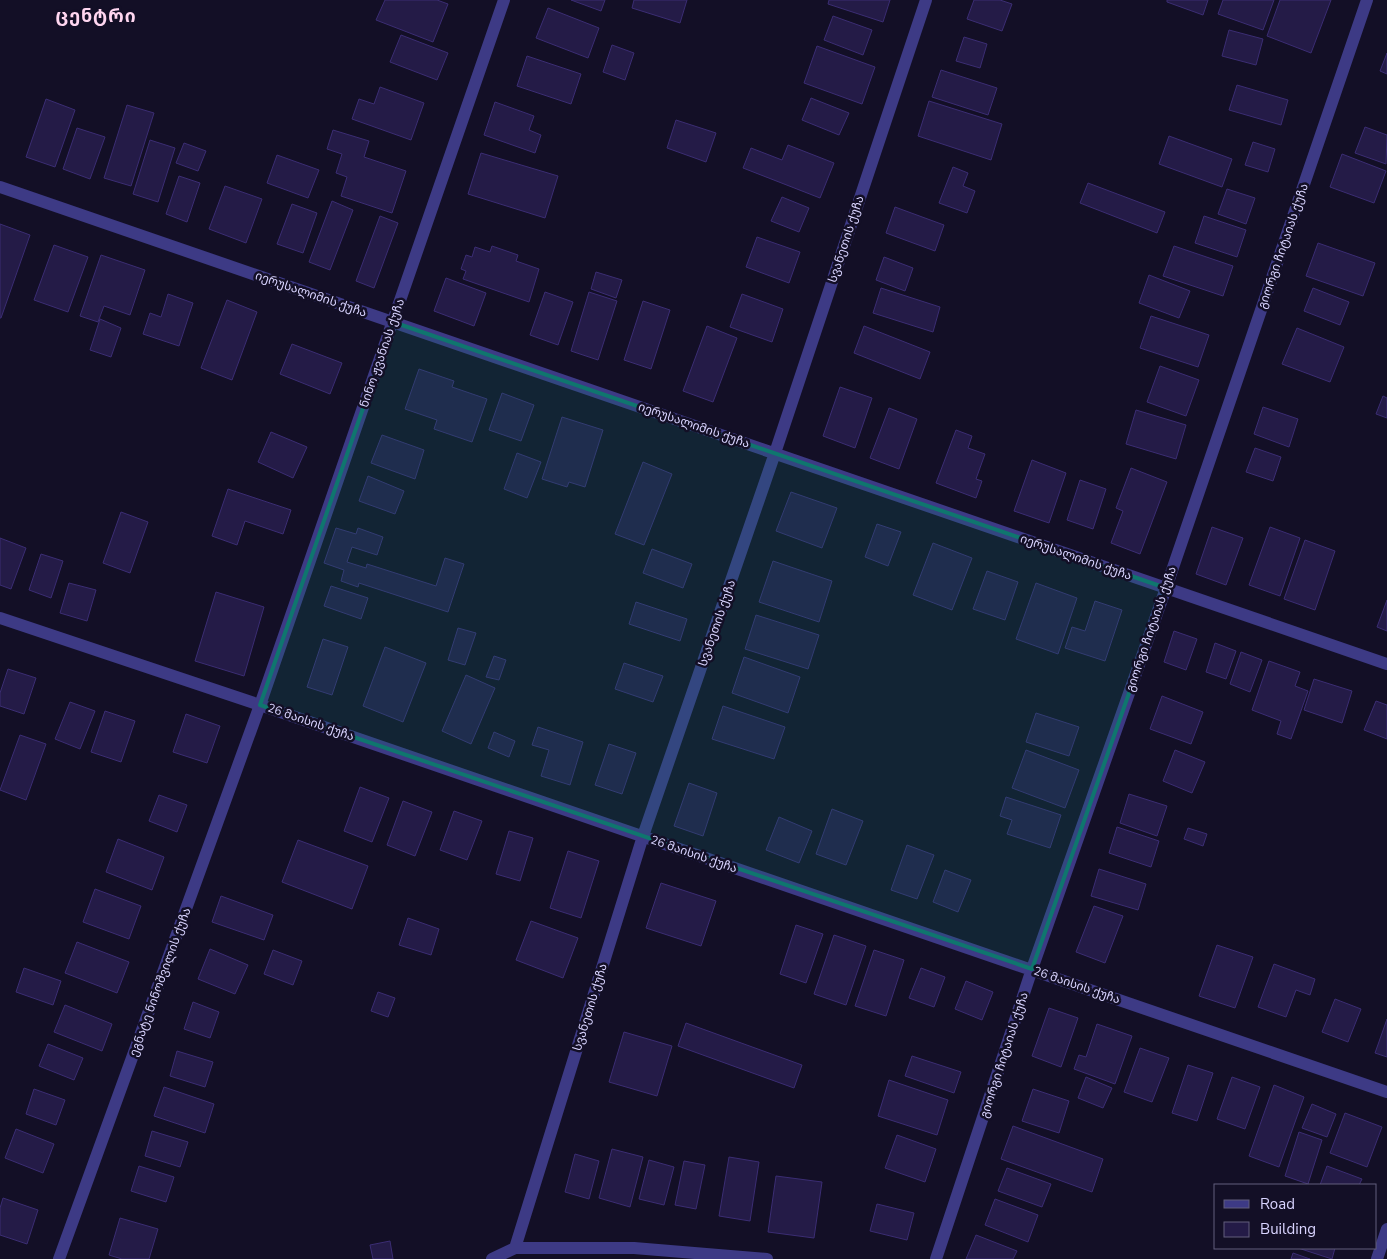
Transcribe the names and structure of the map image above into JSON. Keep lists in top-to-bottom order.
{
  "streets": {
    "street": [
      "სვანეთის ქუჩა",
      "გიორგი ჩიტაიას ქუჩა",
      "იერუსალიმის ქუჩა",
      "ნინო ჟვანიას ქუჩა",
      "26 მაისის ქუჩა",
      "ეგნატე ნინოშვილის ქუჩა"
    ]
  },
  "crossings": [
    ["სვანეთის ქუჩა", "იერუსალიმის ქუჩა"],
    ["სვანეთის ქუჩა", "26 მაისის ქუჩა"],
    ["გიორგი ჩიტაიას ქუჩა", "იერუსალიმის ქუჩა"],
    ["გიორგი ჩიტაიას ქუჩა", "26 მაისის ქუჩა"],
    ["იერუსალიმის ქუჩა", "ნინო ჟვანიას ქუჩა"],
    ["ნინო ჟვანიას ქუჩა", "26 მაისის ქუჩა"],
    ["ნინო ჟვანიას ქუჩა", "ეგნატე ნინოშვილის ქუჩა"],
    ["26 მაისის ქუჩა", "ეგნატე ნინოშვილის ქუჩა"]
  ],
  "districts": ["ცენტრი"],
  "legend": ["Road", "Building"]
}
